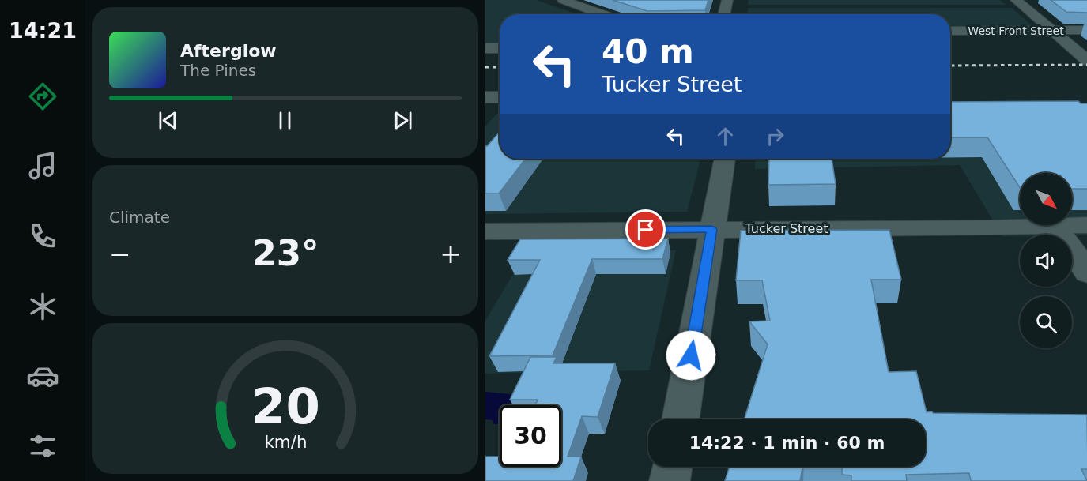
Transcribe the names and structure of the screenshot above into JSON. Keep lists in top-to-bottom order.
{
  "streets": {
    "street": ["West Front Street", "Tucker Street"]
  },
  "north": "bottom right",
  "page": {
    "tabs": "14:21",
    "turn": ["40 m", "Tucker Street"],
    "song": ["Afterglow", "The Pines"],
    "tile": "Climate",
    "heat": ["−", "23°", "+"],
    "limit": "30",
    "trip": "14:22 · 1 min · 60 m",
    "gauge": ["20", "km/h"]
  }
}
